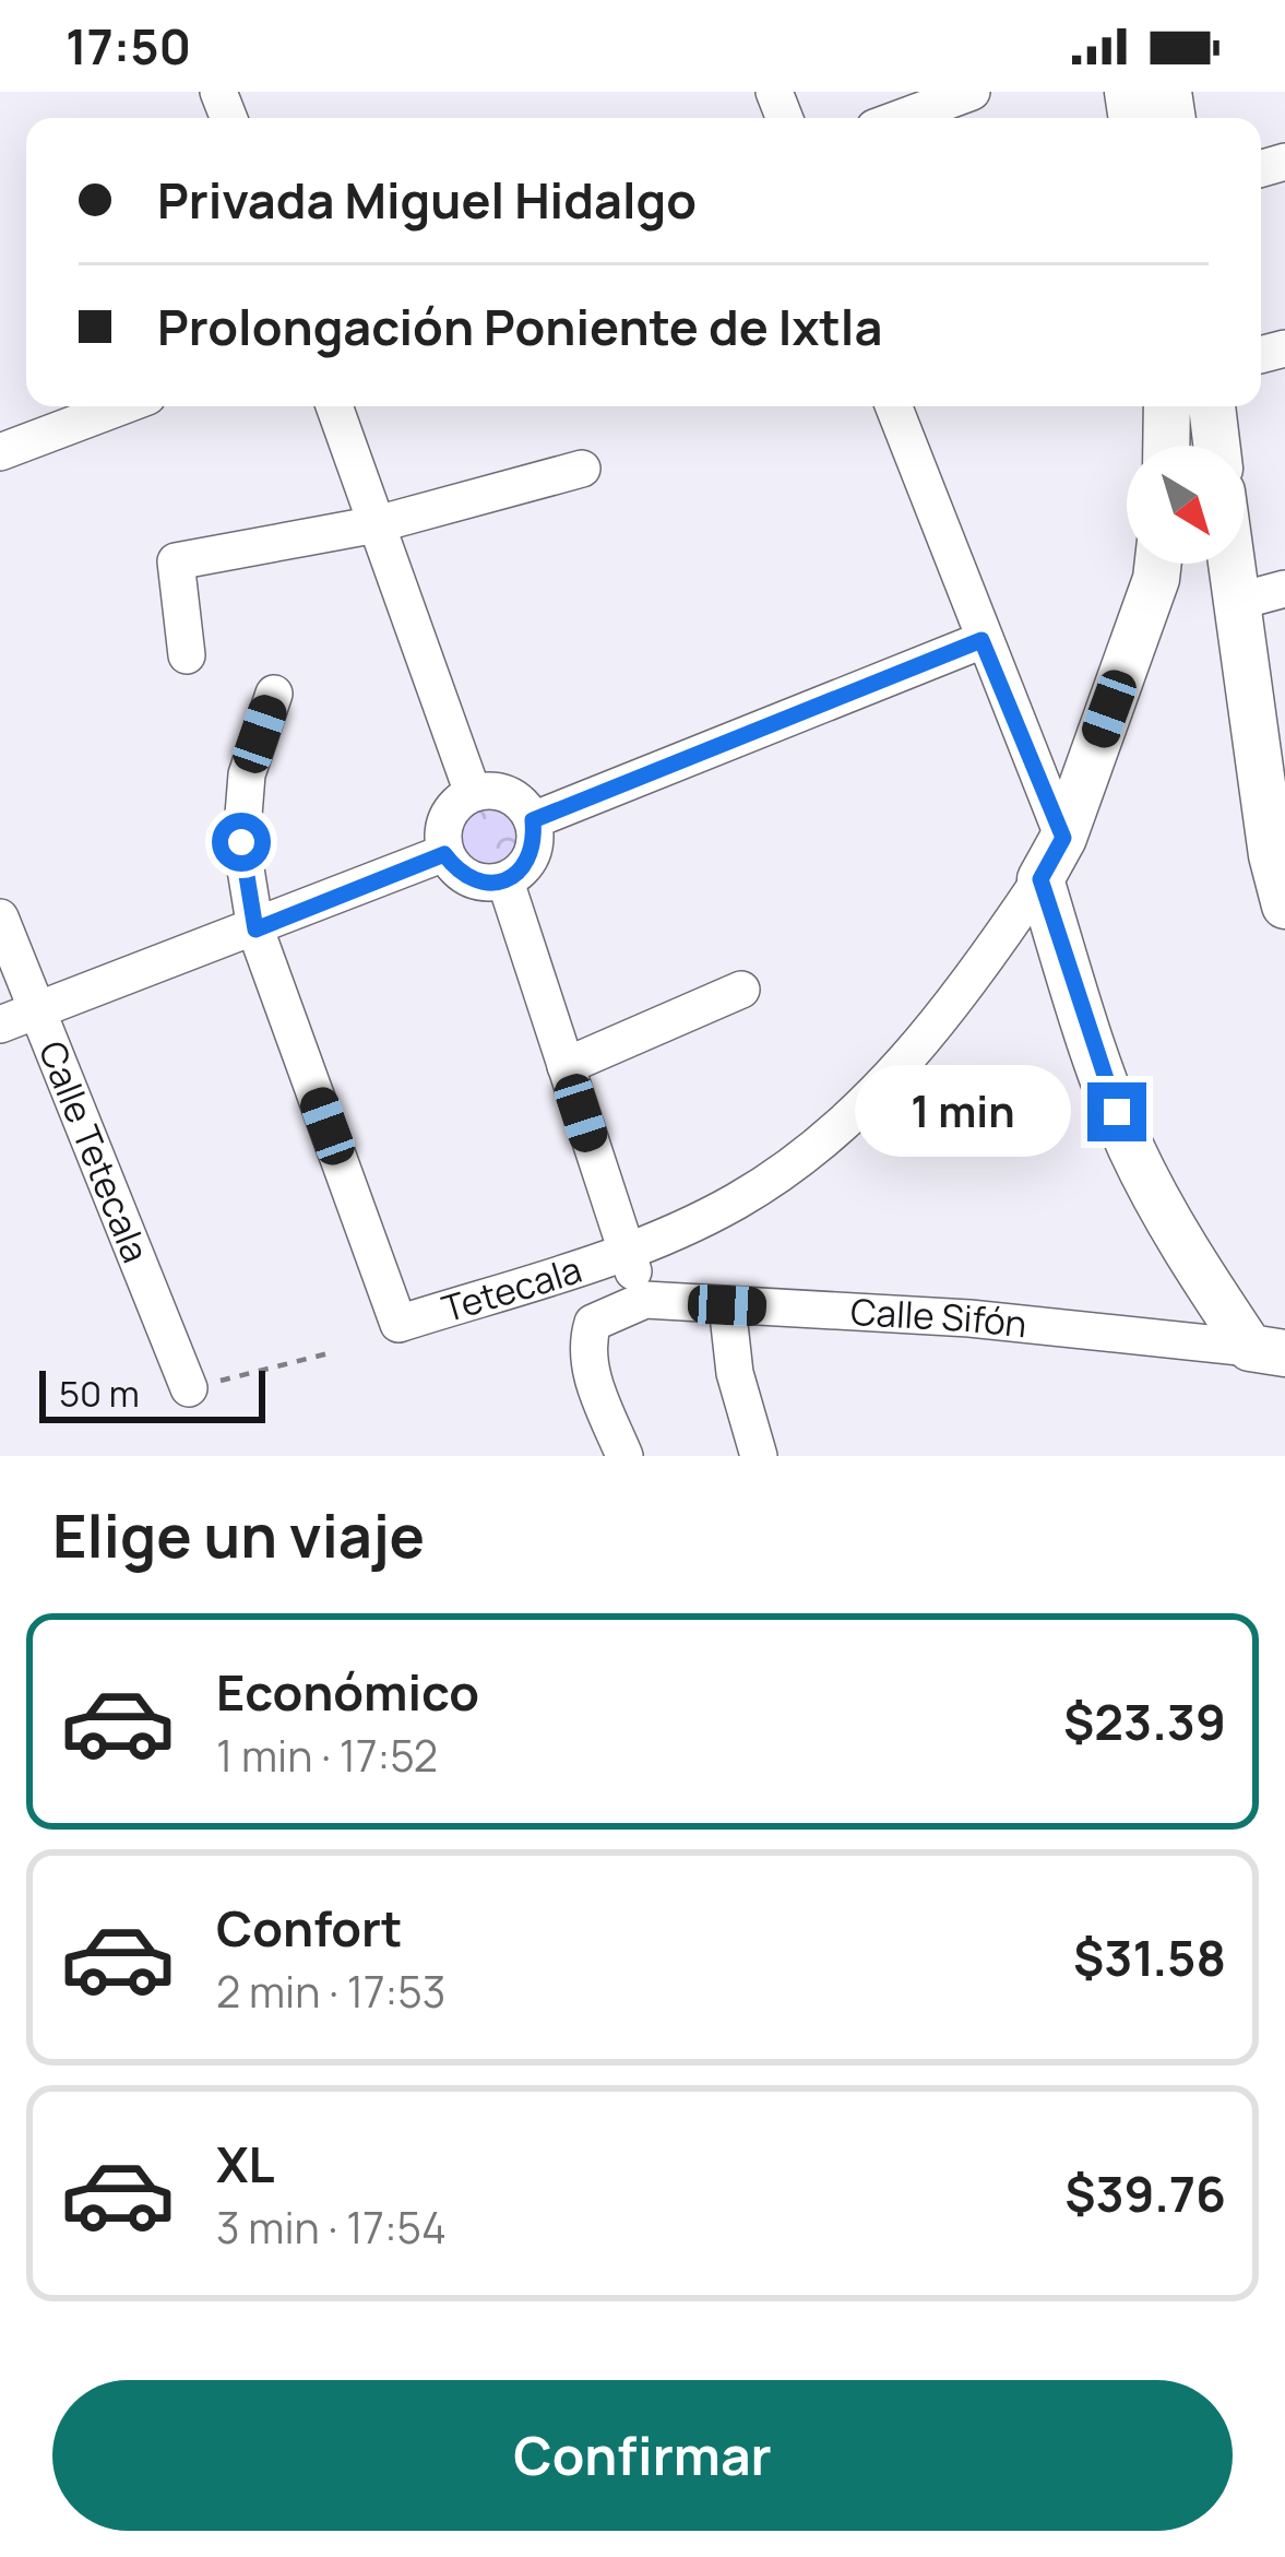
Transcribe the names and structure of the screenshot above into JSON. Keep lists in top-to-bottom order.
{
  "streets": {
    "street": ["Calle Tetecala", "Tetecala", "Calle Sifón"]
  },
  "scale_bar": "50 m",
  "north": "bottom right",
  "page": {
    "status": "17:50",
    "banner": ["Privada Miguel Hidalgo", "Prolongación Poniente de Ixtla"],
    "bubble": "1 min",
    "scale": "50 m",
    "heading": "Elige un viaje",
    "list": [
      {
        "name": "Económico",
        "note": "1 min · 17:52",
        "value": "$23.39"
      },
      {
        "name": "Confort",
        "note": "2 min · 17:53",
        "value": "$31.58"
      },
      {
        "name": "XL",
        "note": "3 min · 17:54",
        "value": "$39.76"
      }
    ],
    "buttons": "Confirmar"
  }
}
